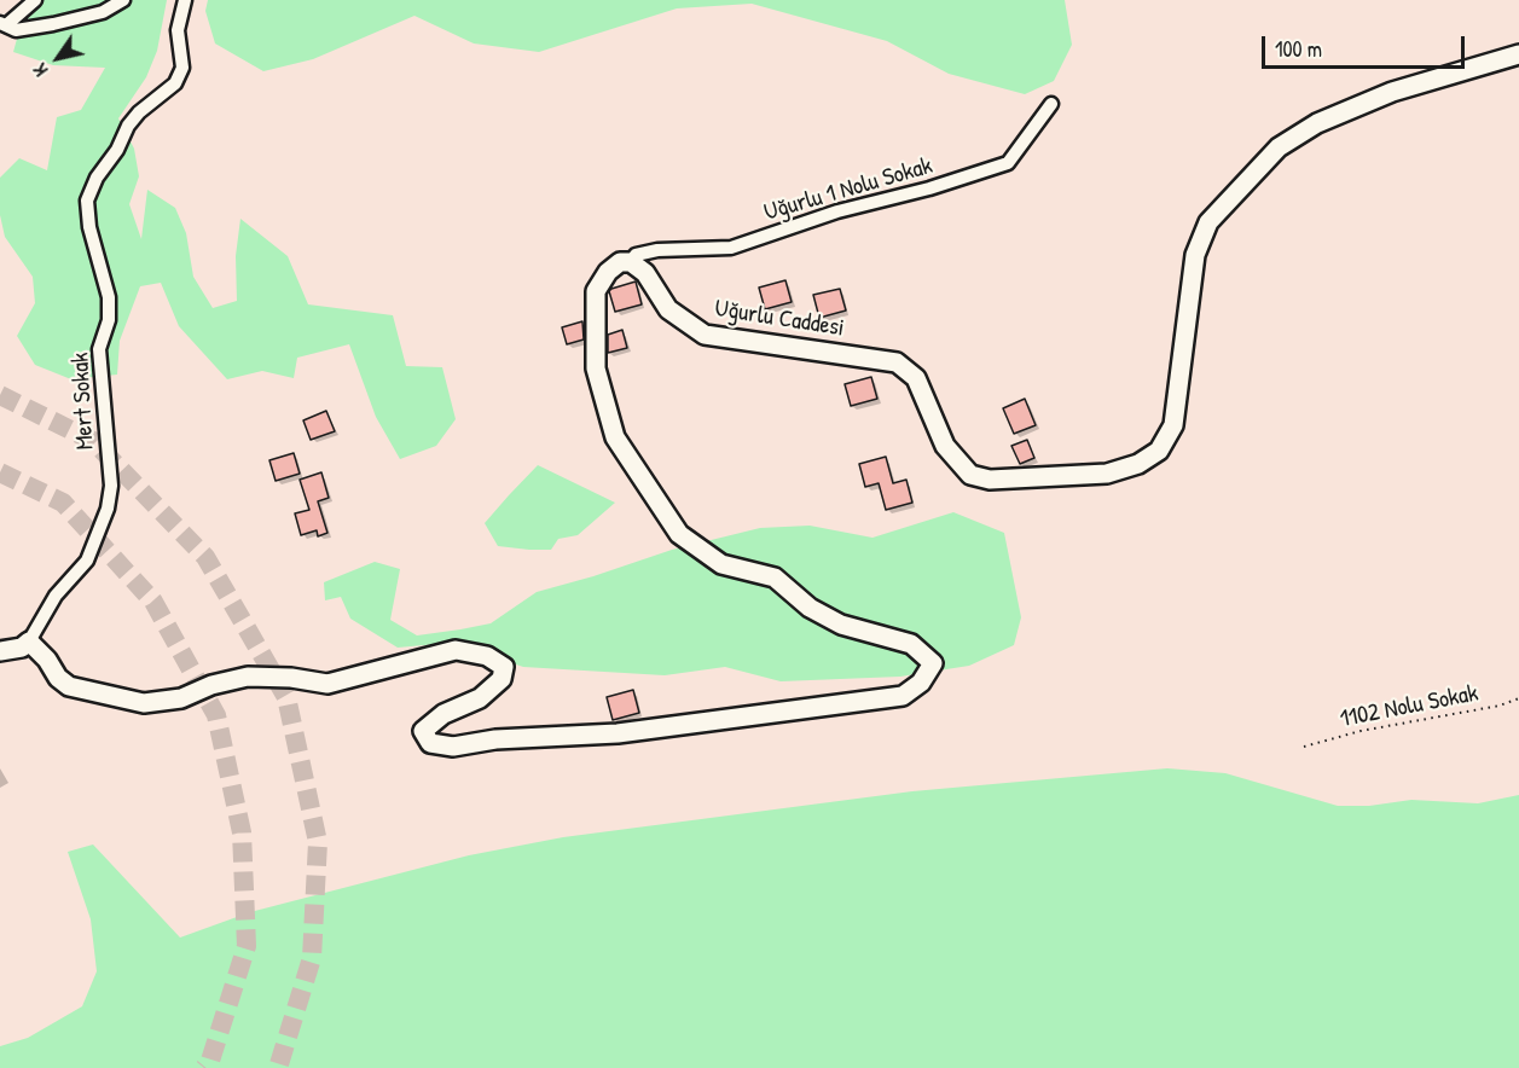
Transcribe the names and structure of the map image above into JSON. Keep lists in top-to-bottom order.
{
  "streets": {
    "street": ["Uğurlu 1 Nolu Sokak", "Uğurlu Caddesi", "Mert Sokak"],
    "path": ["1102 Nolu Sokak"]
  },
  "crossings": [
    ["Uğurlu 1 Nolu Sokak", "Uğurlu Caddesi"]
  ],
  "scale_bar": "100 m",
  "north": "bottom left"
}
